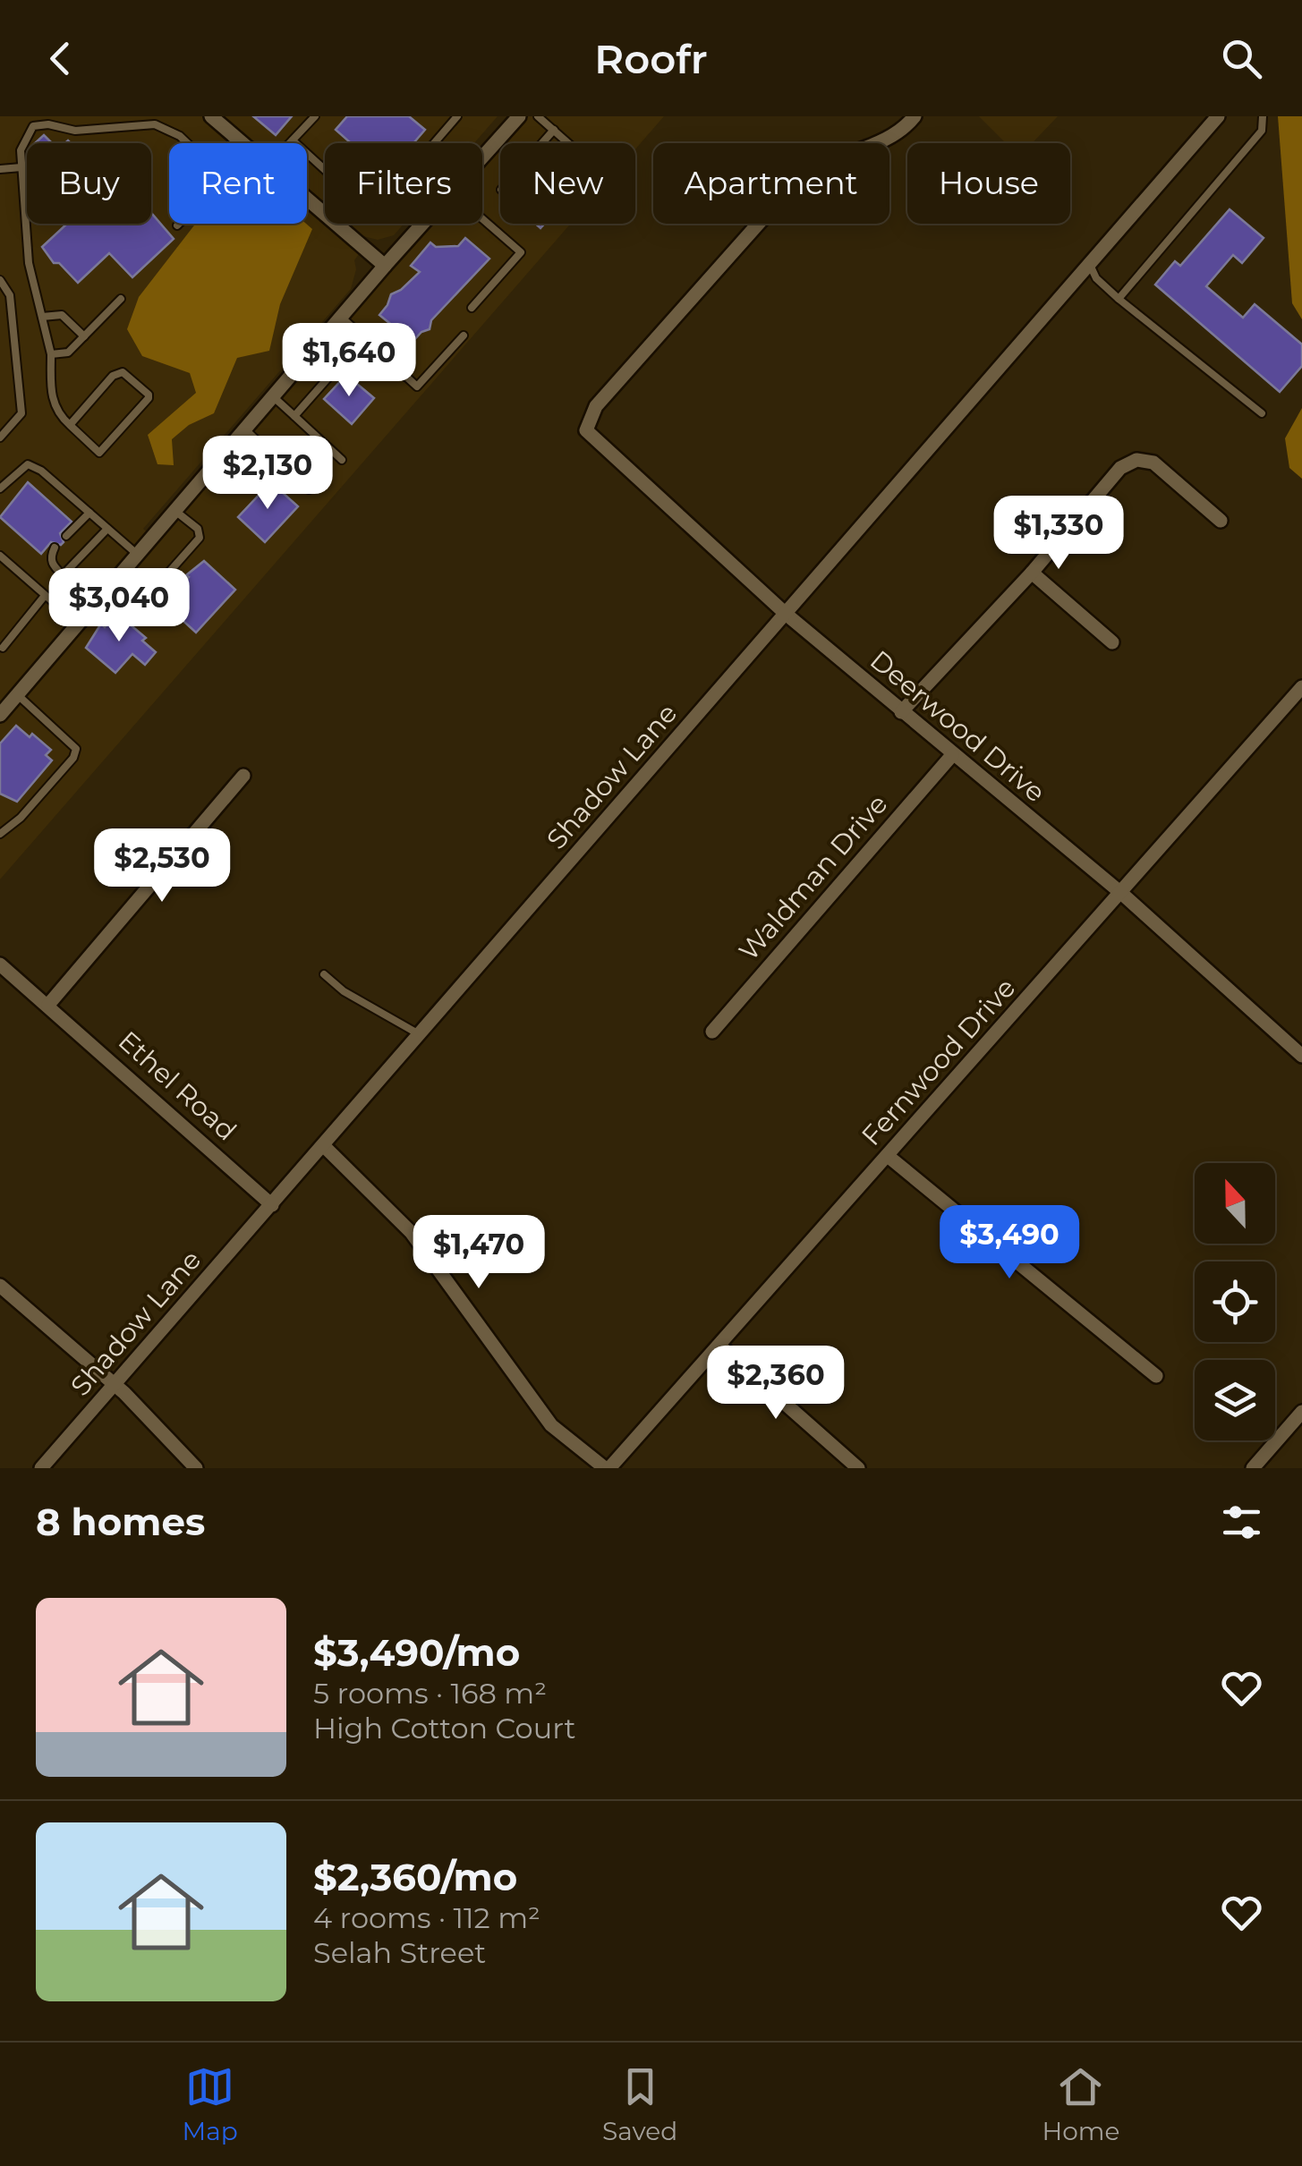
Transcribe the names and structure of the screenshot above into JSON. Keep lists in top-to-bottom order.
{
  "streets": {
    "street": [
      "Deerwood Drive",
      "Shadow Lane",
      "Waldman Drive",
      "Fernwood Drive",
      "Ethel Road"
    ]
  },
  "crossings": [
    ["Deerwood Drive", "Shadow Lane"],
    ["Deerwood Drive", "Waldman Drive"],
    ["Deerwood Drive", "Fernwood Drive"],
    ["Shadow Lane", "Ethel Road"]
  ],
  "north": "top",
  "page": {
    "header": "Roofr",
    "chip": [
      "Buy",
      "Rent",
      "Filters",
      "New",
      "Apartment",
      "House"
    ],
    "price": [
      "$1,640",
      "$2,130",
      "$1,330",
      "$3,040",
      "$2,530",
      "$3,490",
      "$1,470",
      "$2,360"
    ],
    "heading": "8 homes",
    "list": [
      {
        "name": "$3,490/mo",
        "note": "5 rooms · 168 m² · High Cotton Court"
      },
      {
        "name": "$2,360/mo",
        "note": "4 rooms · 112 m² · Selah Street"
      }
    ],
    "tabs": ["Map", "Saved", "Home"]
  }
}
